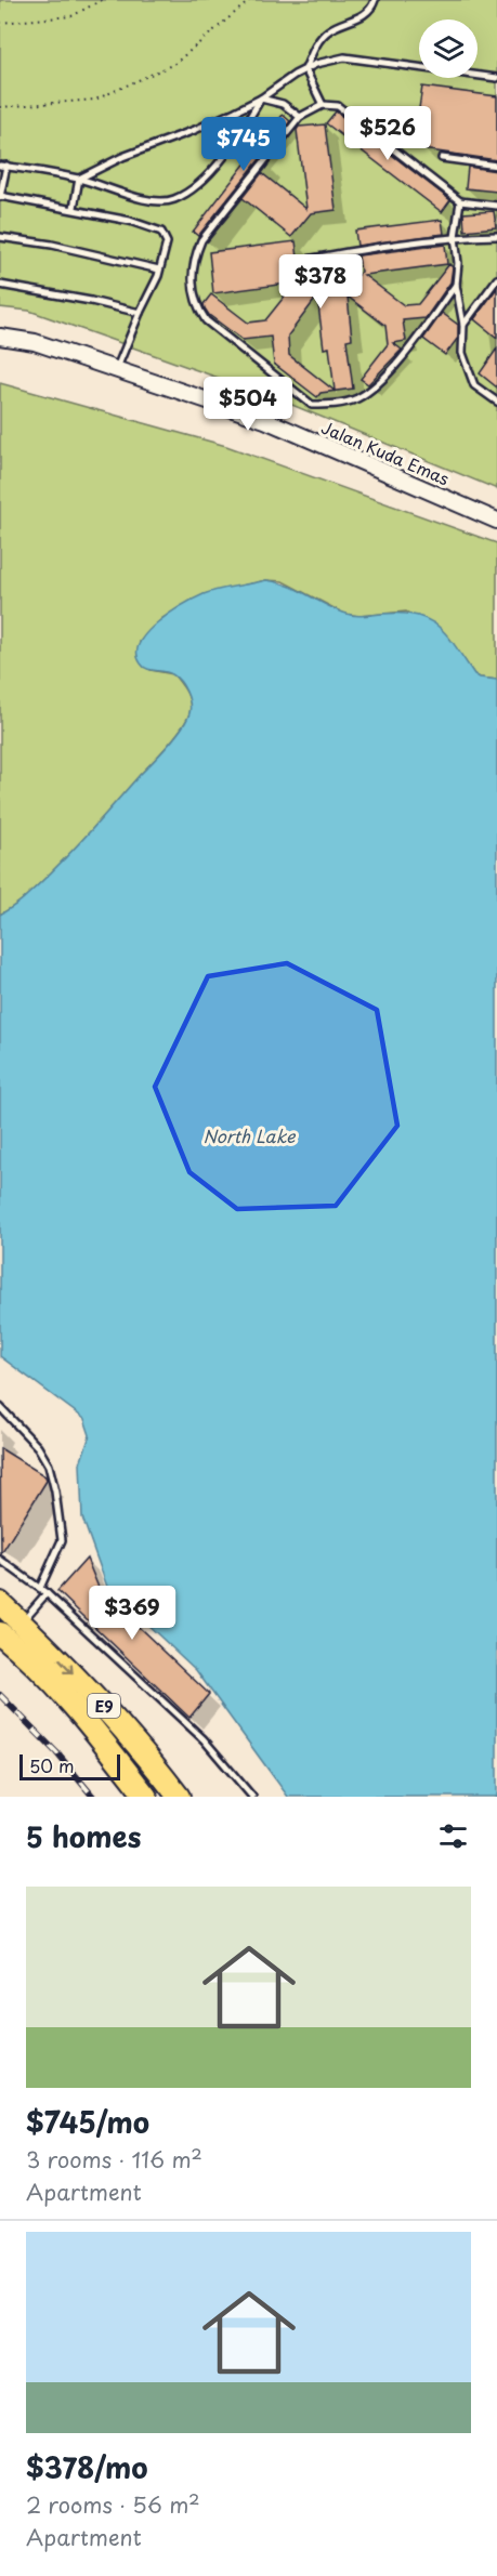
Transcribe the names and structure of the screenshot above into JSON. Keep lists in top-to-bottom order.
{
  "streets": {
    "highway": ["E9"],
    "street": ["Jalan Kuda Emas"]
  },
  "water": ["North Lake"],
  "scale_bar": "50 m",
  "page": {
    "price": [
      "$526",
      "$745",
      "$378",
      "$504",
      "$369"
    ],
    "scale": "50 m",
    "heading": "5 homes",
    "list": [
      {
        "name": "$745/mo",
        "note": "3 rooms · 116 m² · Apartment"
      },
      {
        "name": "$378/mo",
        "note": "2 rooms · 56 m² · Apartment"
      }
    ]
  }
}
